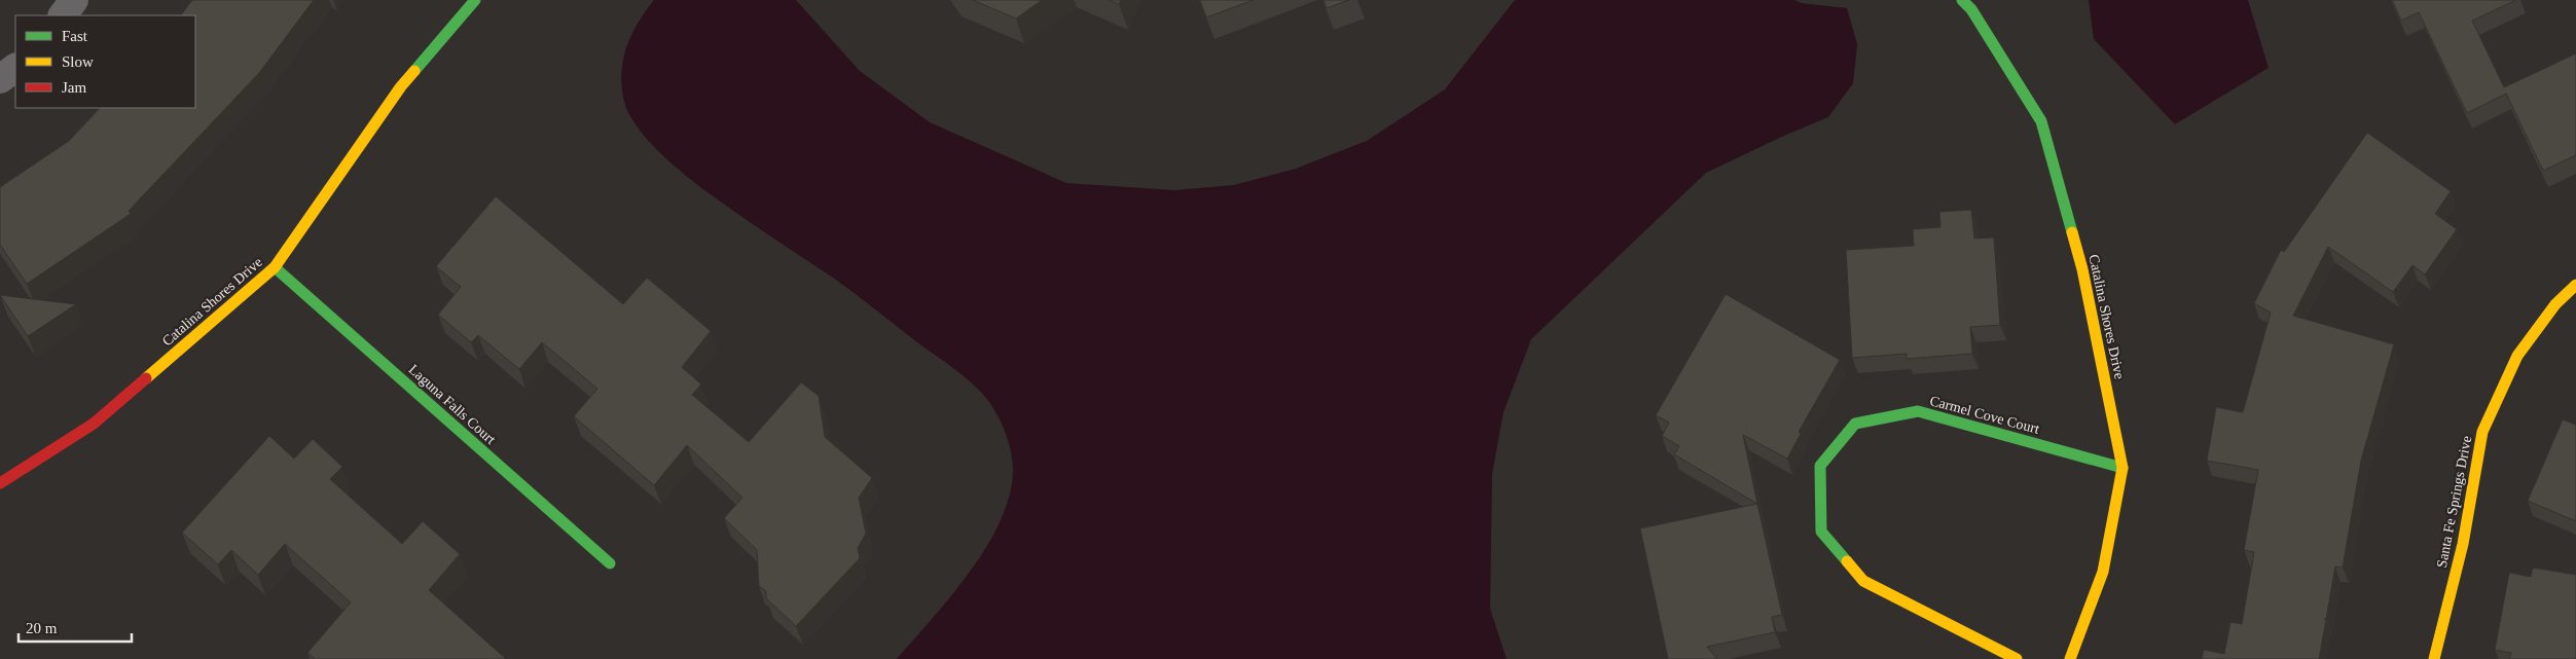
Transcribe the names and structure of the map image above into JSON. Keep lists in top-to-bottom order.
{
  "streets": {
    "street": [
      "Catalina Shores Drive",
      "Laguna Falls Court",
      "Carmel Cove Court",
      "Santa Fe Springs Drive"
    ]
  },
  "crossings": [
    ["Catalina Shores Drive", "Laguna Falls Court"],
    ["Catalina Shores Drive", "Carmel Cove Court"]
  ],
  "legend": ["Fast", "Slow", "Jam"],
  "scale_bar": "20 m"
}
